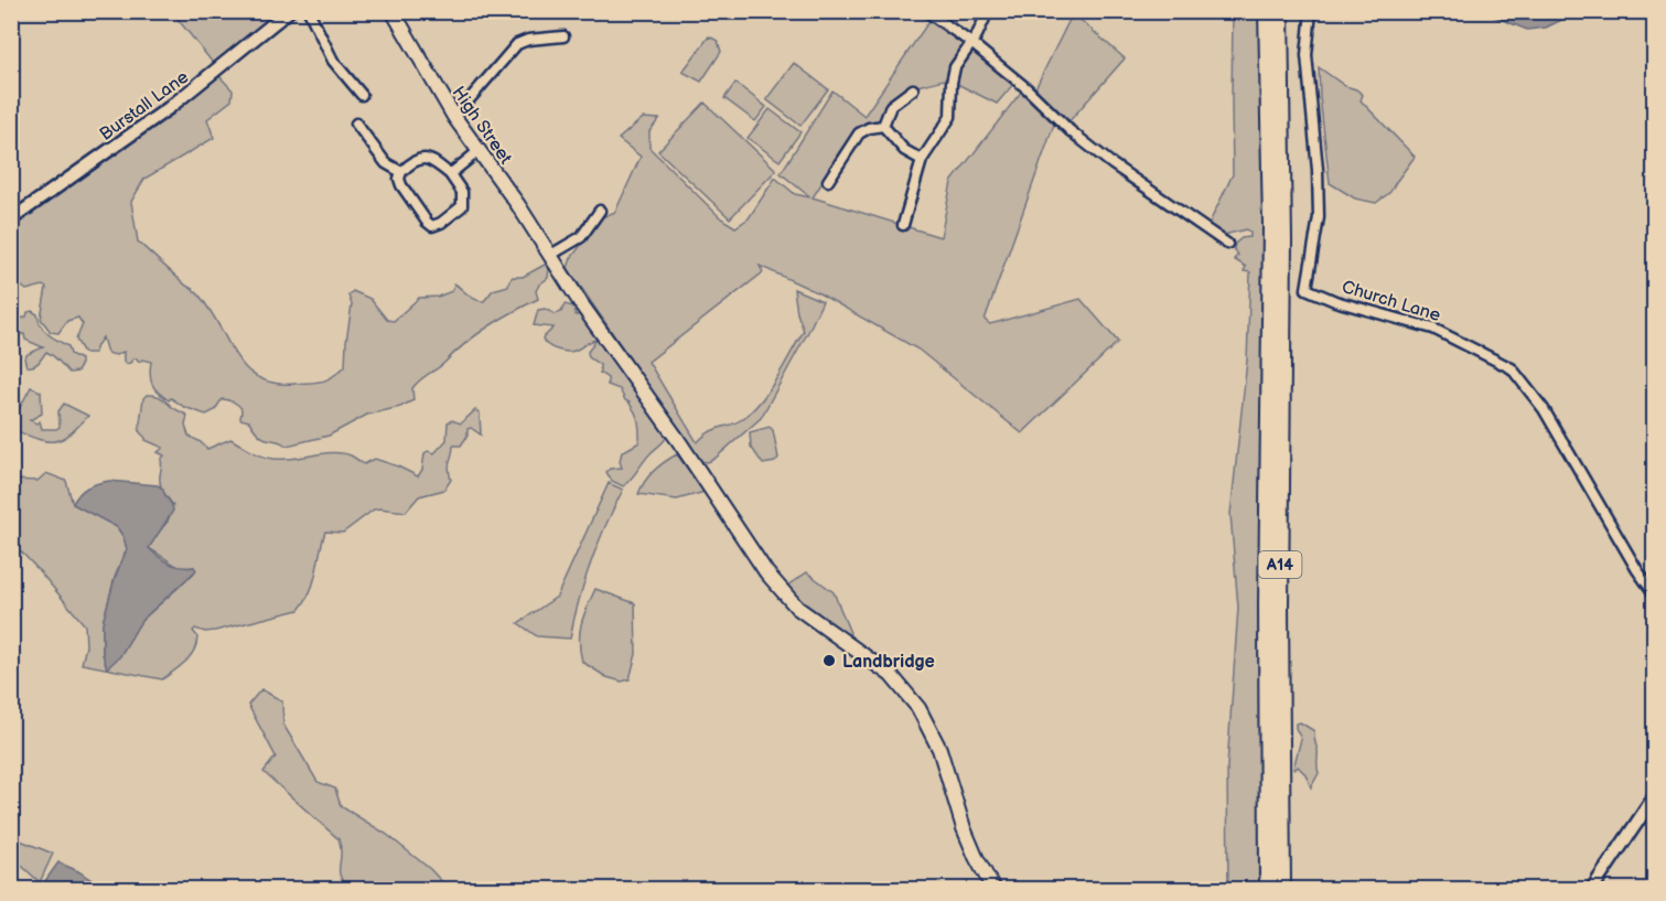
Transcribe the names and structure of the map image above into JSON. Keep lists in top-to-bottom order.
{
  "streets": {
    "highway": ["A14"],
    "main road": ["High Street"],
    "street": ["Burstall Lane", "Church Lane"]
  },
  "places": ["Landbridge"]
}
